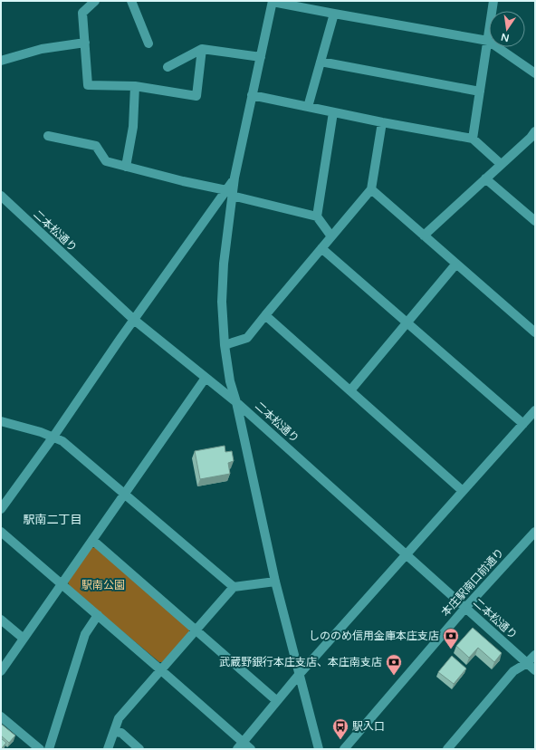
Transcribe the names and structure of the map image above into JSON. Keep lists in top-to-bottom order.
{
  "streets": {
    "street": ["二本松通り", "本庄駅南口前通り"]
  },
  "crossings": [
    ["二本松通り", "本庄駅南口前通り"]
  ],
  "districts": ["駅南二丁目"],
  "parks": ["駅南公園"],
  "places": {
    "bank": ["しののめ信用金庫本庄支店", "武蔵野銀行本庄支店、本庄南支店"],
    "bus stop": ["駅入口"]
  },
  "north": "bottom"
}
